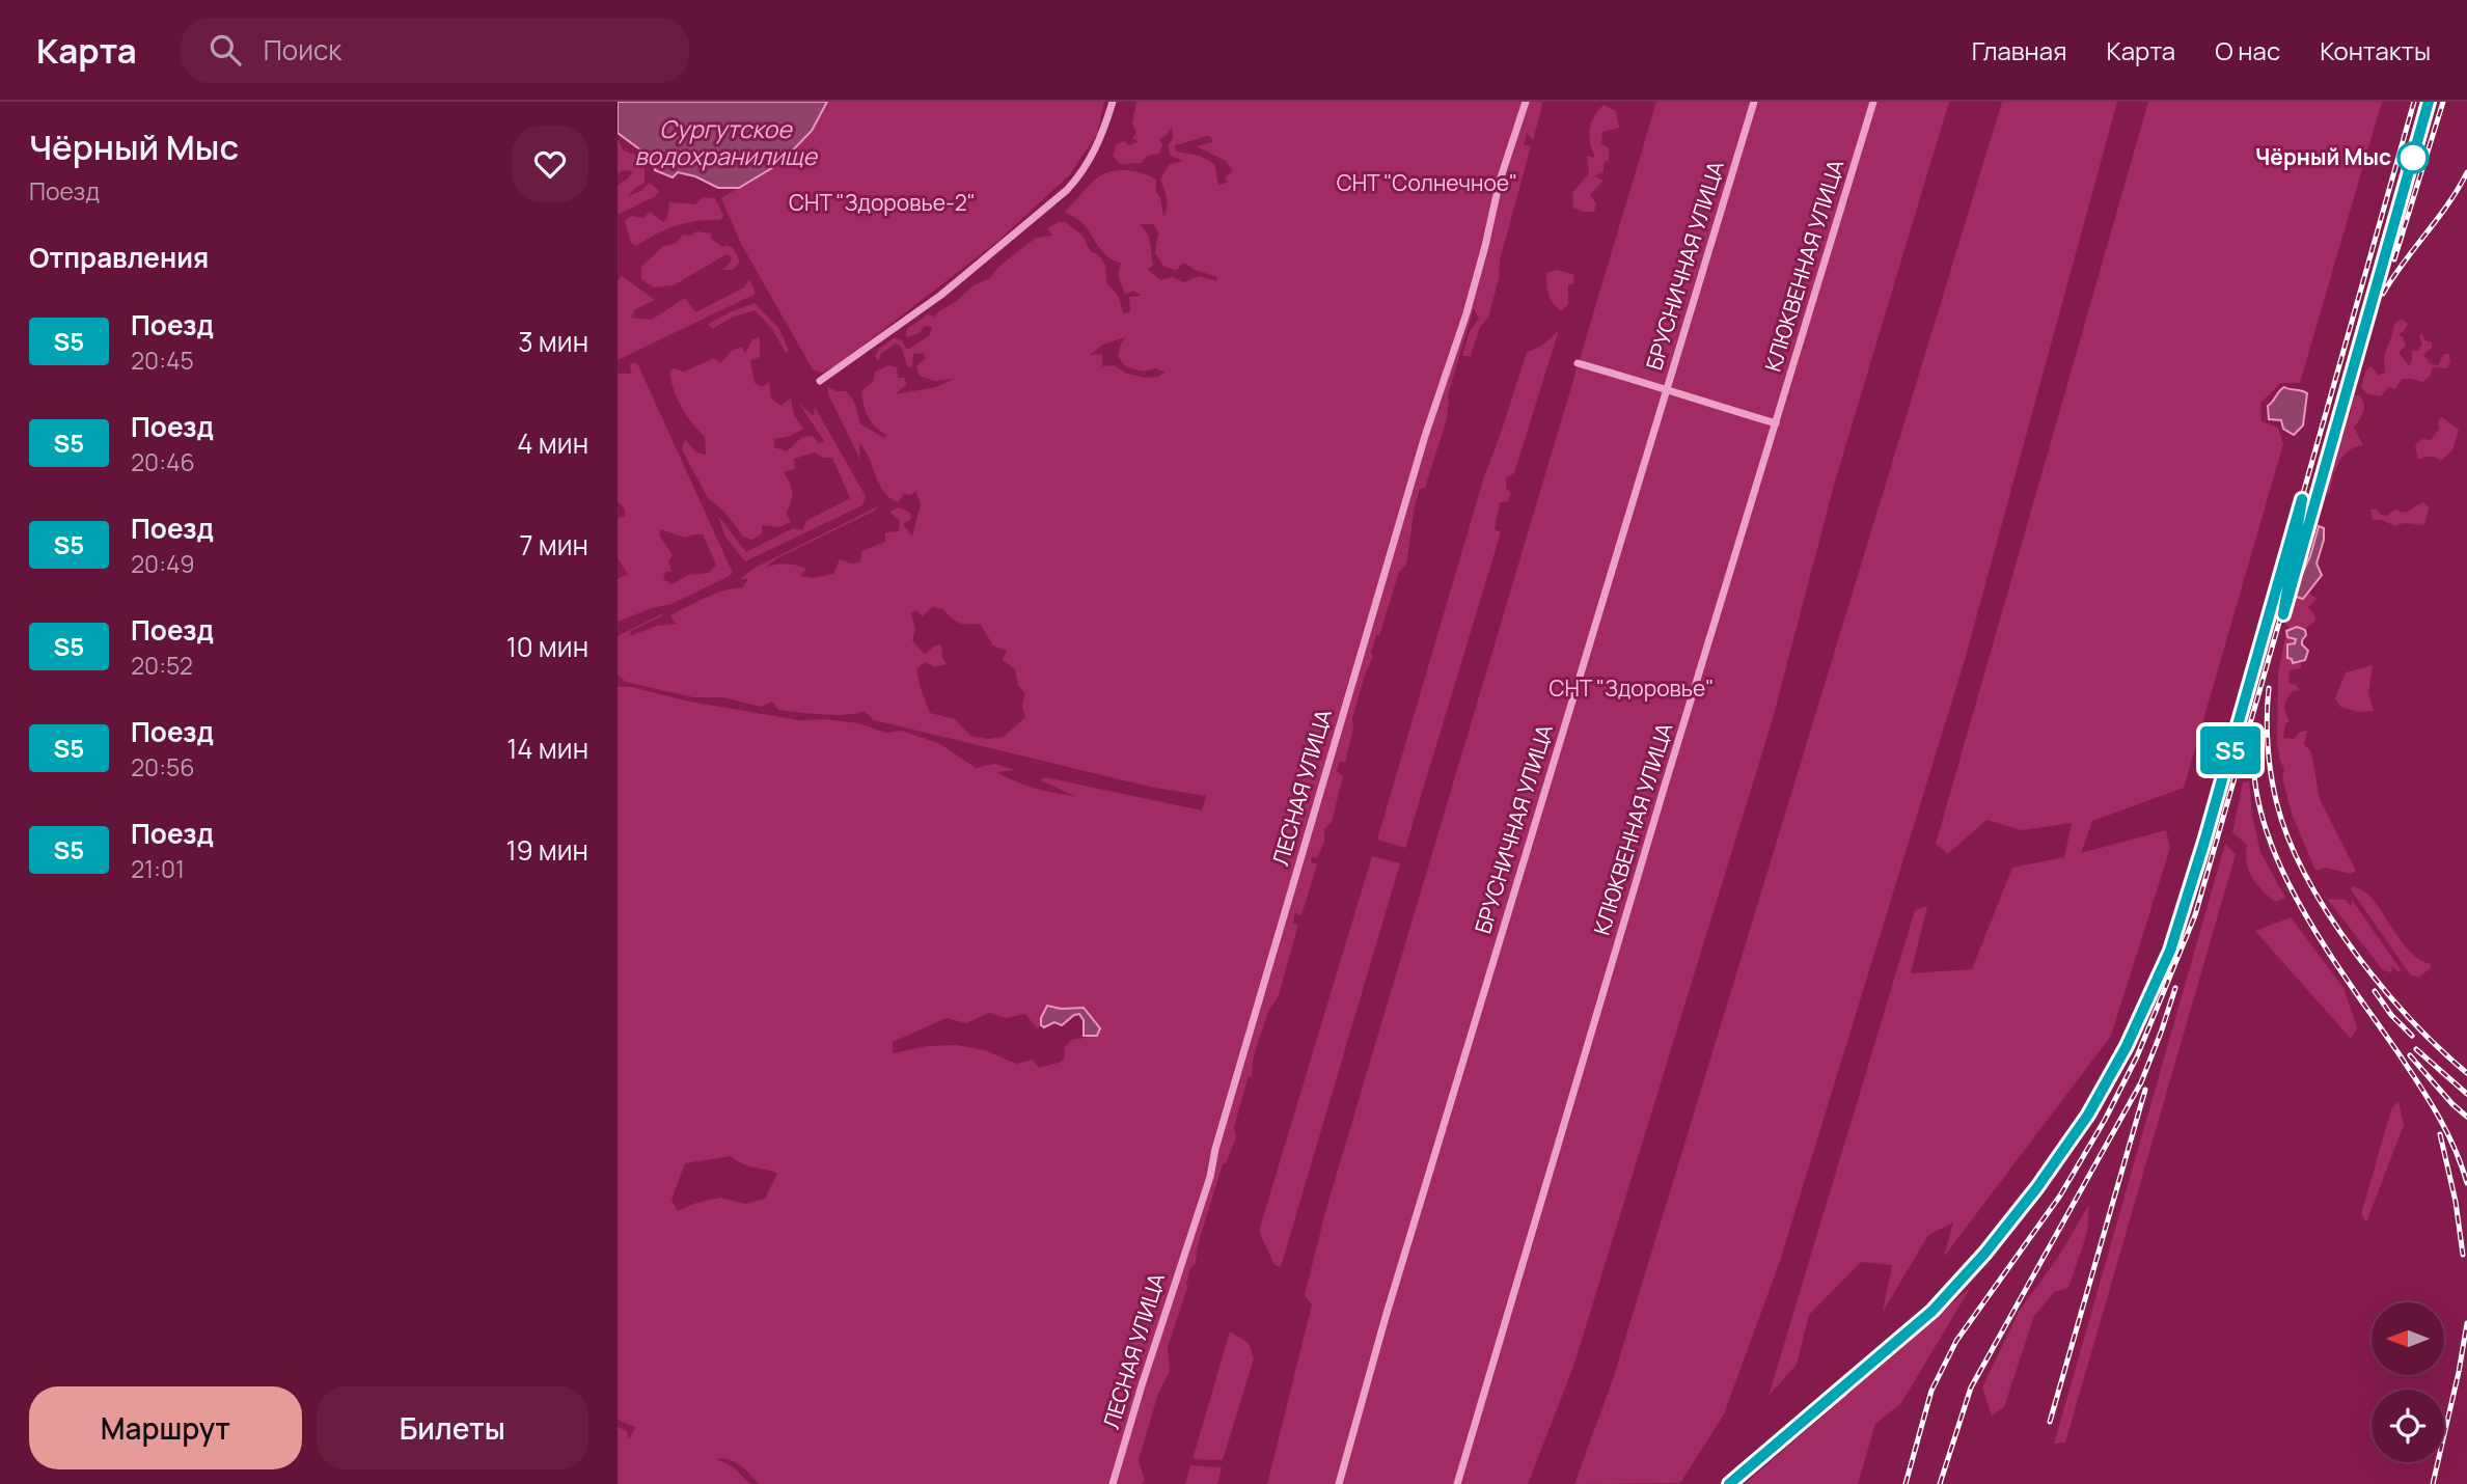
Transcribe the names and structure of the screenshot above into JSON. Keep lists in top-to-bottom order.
{
  "streets": {
    "street": ["БРУСНИЧНАЯ УЛИЦА", "КЛЮКВЕННАЯ УЛИЦА", "ЛЕСНАЯ УЛИЦА"]
  },
  "water": ["Сургутское водохранилище"],
  "parks": ["СНТ \"Солнечное\"", "СНТ \"Здоровье-2\"", "СНТ \"Здоровье\""],
  "places": ["Чёрный Мыс"],
  "north": "left",
  "page": {
    "header": "Карта",
    "search": "Поиск",
    "nav": [
      "Главная",
      "Карта",
      "О нас",
      "Контакты"
    ],
    "heading": [
      ["Чёрный Мыс", "Поезд"],
      "Отправления"
    ],
    "on_map": "S5",
    "list": [
      {
        "mark": "S5",
        "name": "Поезд",
        "note": "20:45",
        "value": "3 мин"
      },
      {
        "mark": "S5",
        "name": "Поезд",
        "note": "20:46",
        "value": "4 мин"
      },
      {
        "mark": "S5",
        "name": "Поезд",
        "note": "20:49",
        "value": "7 мин"
      },
      {
        "mark": "S5",
        "name": "Поезд",
        "note": "20:52",
        "value": "10 мин"
      },
      {
        "mark": "S5",
        "name": "Поезд",
        "note": "20:56",
        "value": "14 мин"
      },
      {
        "mark": "S5",
        "name": "Поезд",
        "note": "21:01",
        "value": "19 мин"
      }
    ],
    "buttons": ["Маршрут", "Билеты"]
  }
}
